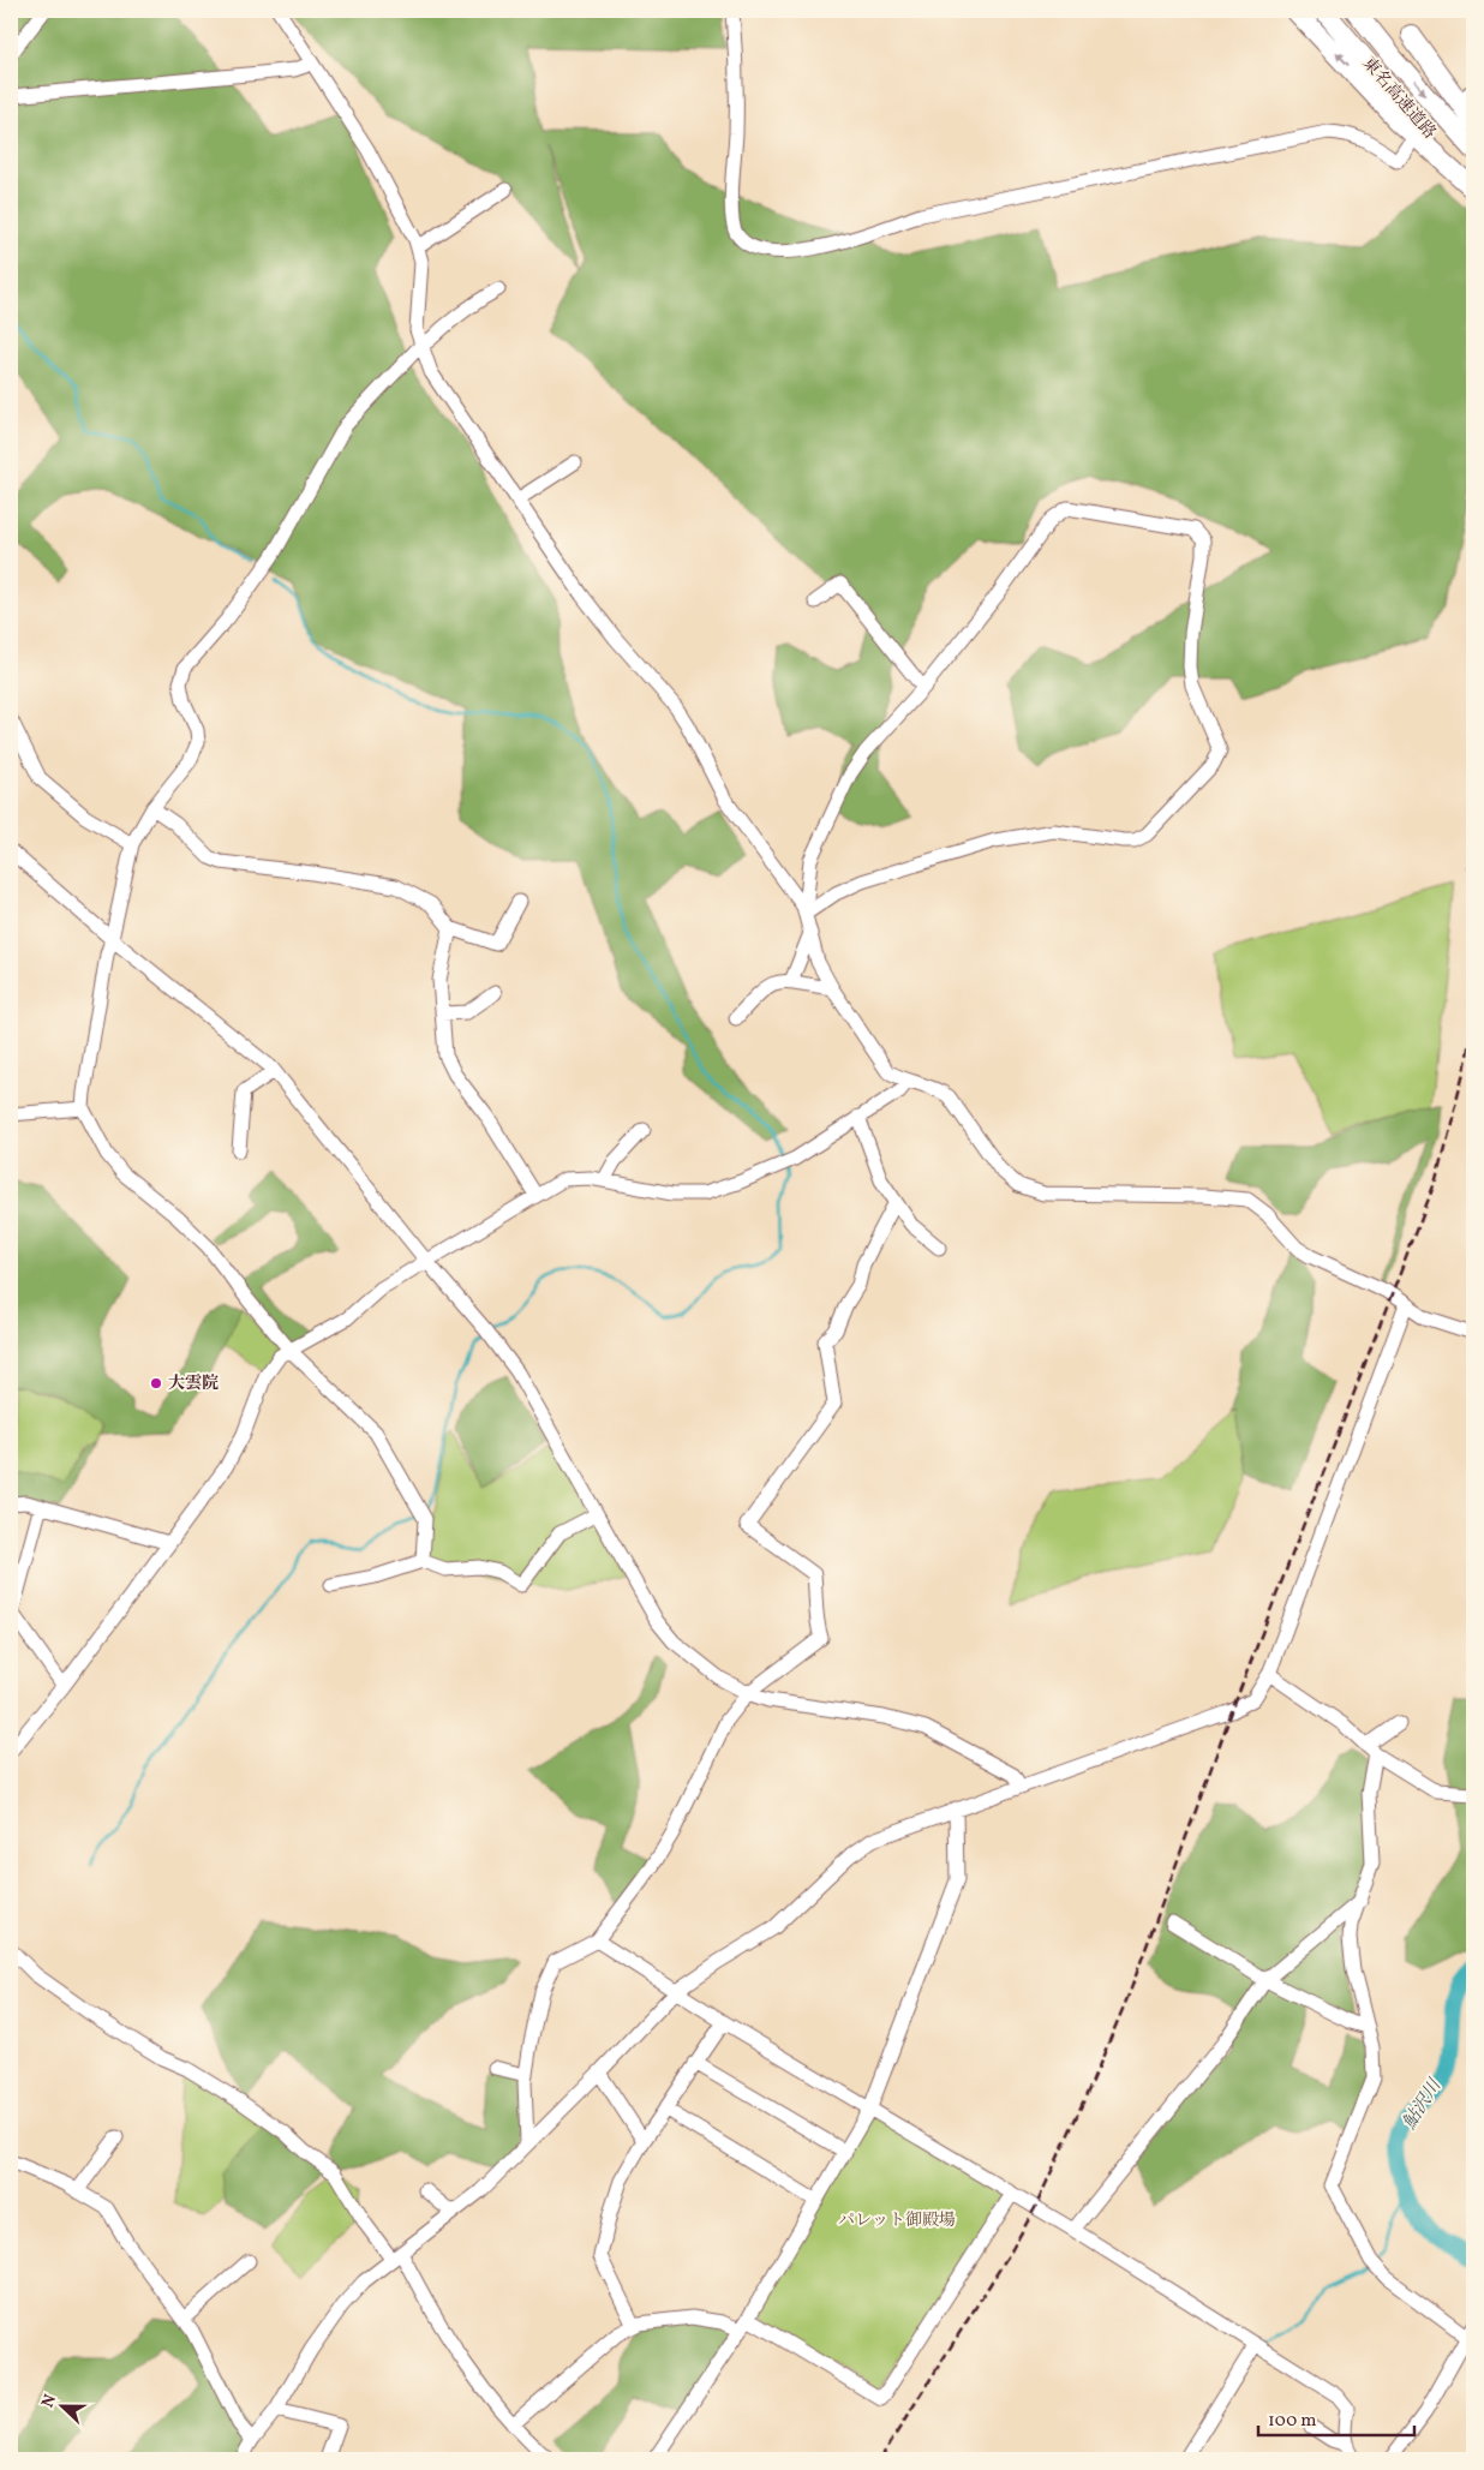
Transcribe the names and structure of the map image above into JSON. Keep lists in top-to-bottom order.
{
  "streets": {
    "highway": ["東名高速道路"]
  },
  "water": ["鮎沢川"],
  "parks": ["パレット御殿場"],
  "places": ["大雲院"],
  "scale_bar": "100 m",
  "north": "left"
}
